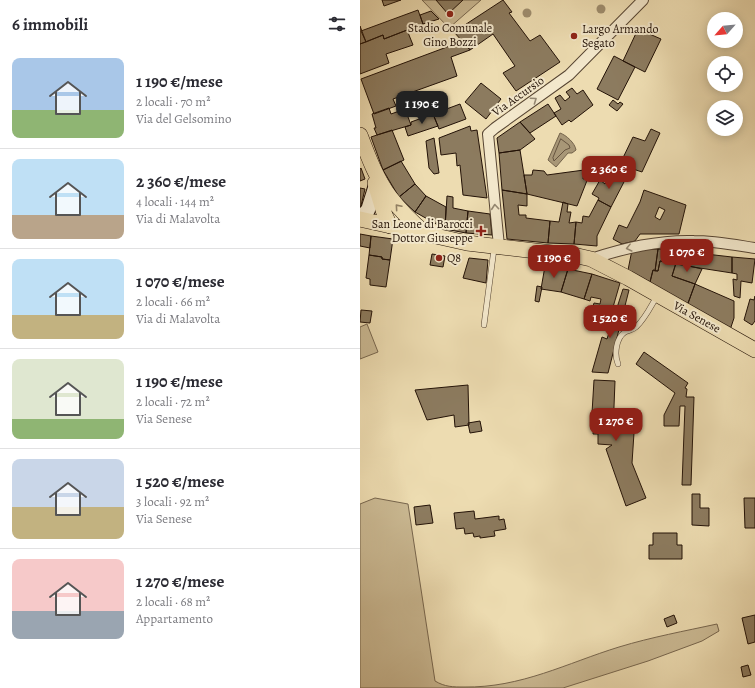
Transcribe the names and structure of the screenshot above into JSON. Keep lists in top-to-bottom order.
{
  "streets": {
    "main road": ["Via Senese"],
    "street": ["Via Accursio"]
  },
  "crossings": [
    ["Via Accursio", "Via Senese"]
  ],
  "one_way": ["Via Accursio"],
  "places": {
    "other": ["Stadio Comunale Gino Bozzi", "Largo Armando Segato", "Q8"],
    "health": ["San Leone di Barocci Dottor Giuseppe"]
  },
  "north": "bottom left",
  "page": {
    "heading": "6 immobili",
    "list": [
      {
        "name": "1 190 €/mese",
        "note": "2 locali · 70 m² · Via del Gelsomino"
      },
      {
        "name": "2 360 €/mese",
        "note": "4 locali · 144 m² · Via di Malavolta"
      },
      {
        "name": "1 070 €/mese",
        "note": "2 locali · 66 m² · Via di Malavolta"
      },
      {
        "name": "1 190 €/mese",
        "note": "2 locali · 72 m² · Via Senese"
      },
      {
        "name": "1 520 €/mese",
        "note": "3 locali · 92 m² · Via Senese"
      },
      {
        "name": "1 270 €/mese",
        "note": "2 locali · 68 m² · Appartamento"
      }
    ],
    "price": [
      "1 190 €",
      "2 360 €",
      "1 070 €",
      "1 190 €",
      "1 520 €",
      "1 270 €"
    ]
  }
}
